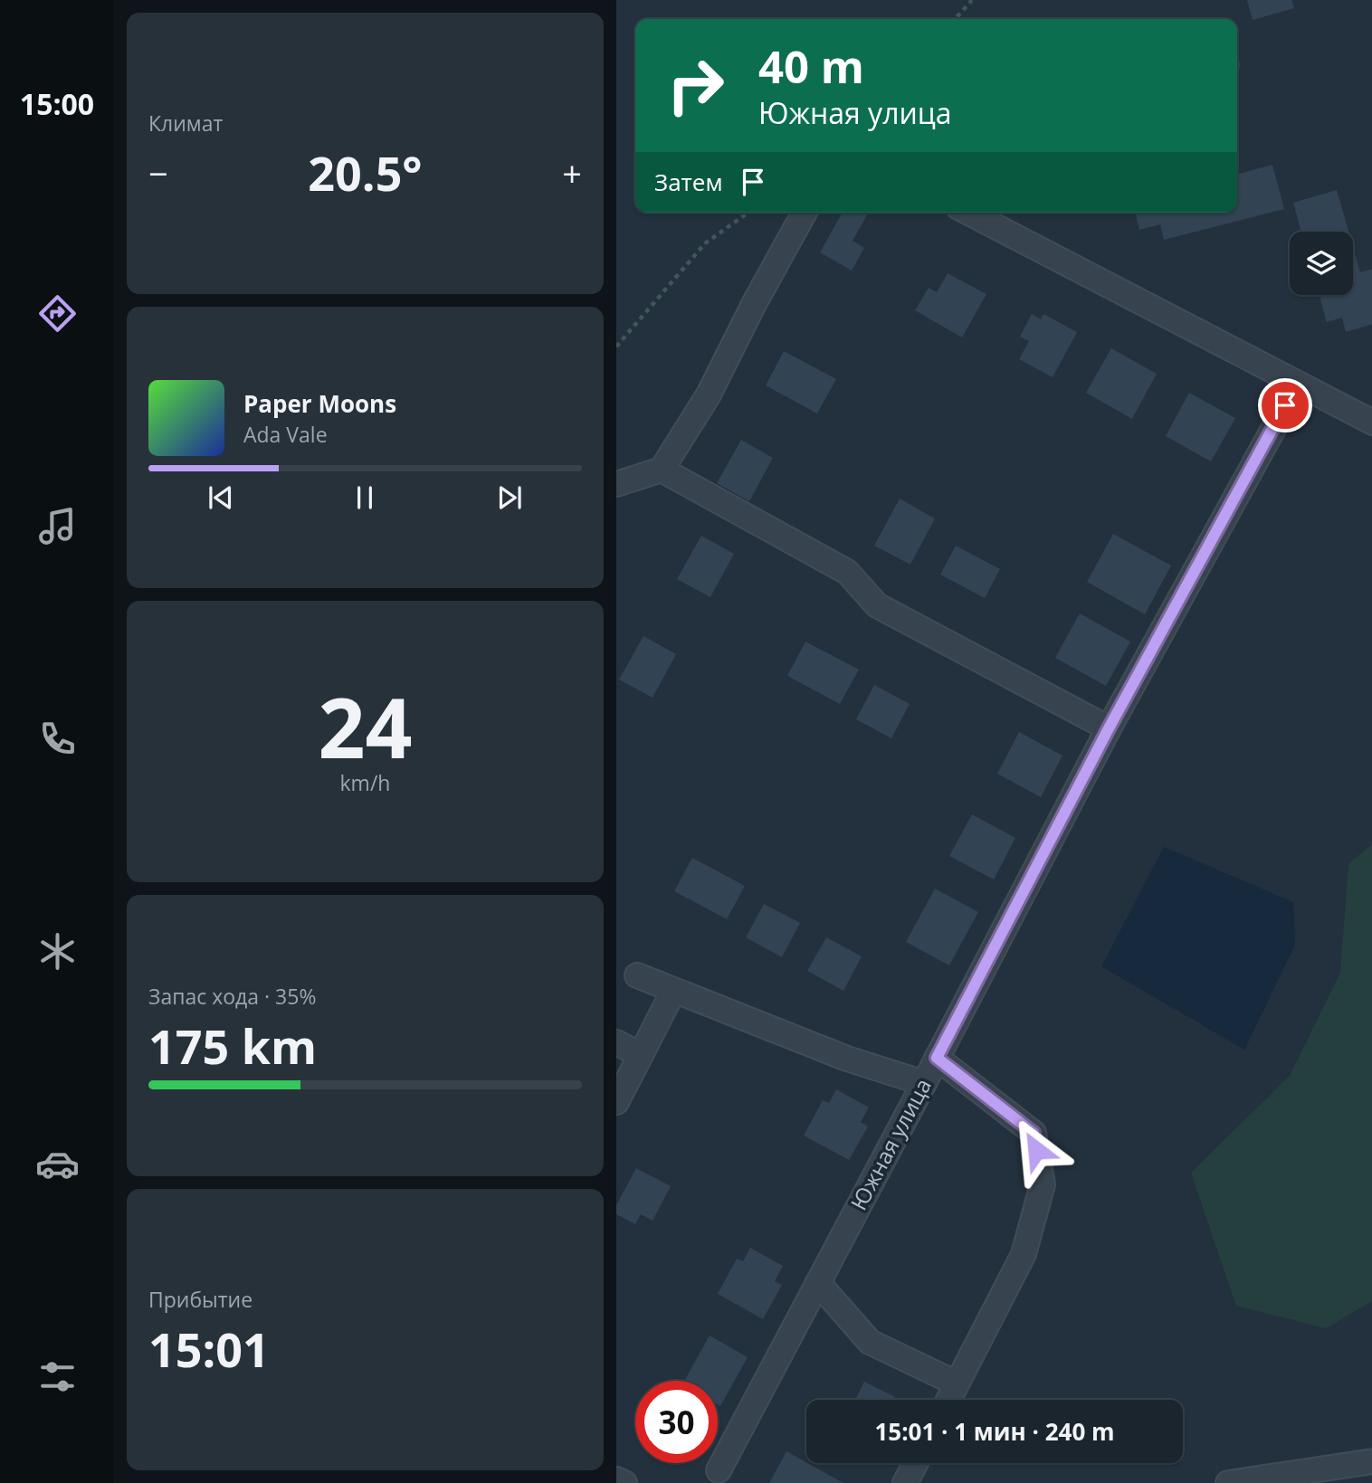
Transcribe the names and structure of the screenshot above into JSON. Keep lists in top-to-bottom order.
{
  "streets": {
    "street": ["Южная улица"]
  },
  "page": {
    "tabs": "15:00",
    "tile": [
      "Климат",
      ["24", "km/h"],
      ["Запас хода · 35%", "175 km"],
      ["Прибытие", "15:01"]
    ],
    "turn": ["40 m", "Южная улица"],
    "heat": ["−", "20.5°", "+"],
    "then": "Затем",
    "song": ["Paper Moons", "Ada Vale"],
    "limit": "30",
    "trip": "15:01 · 1 мин · 240 m"
  }
}
